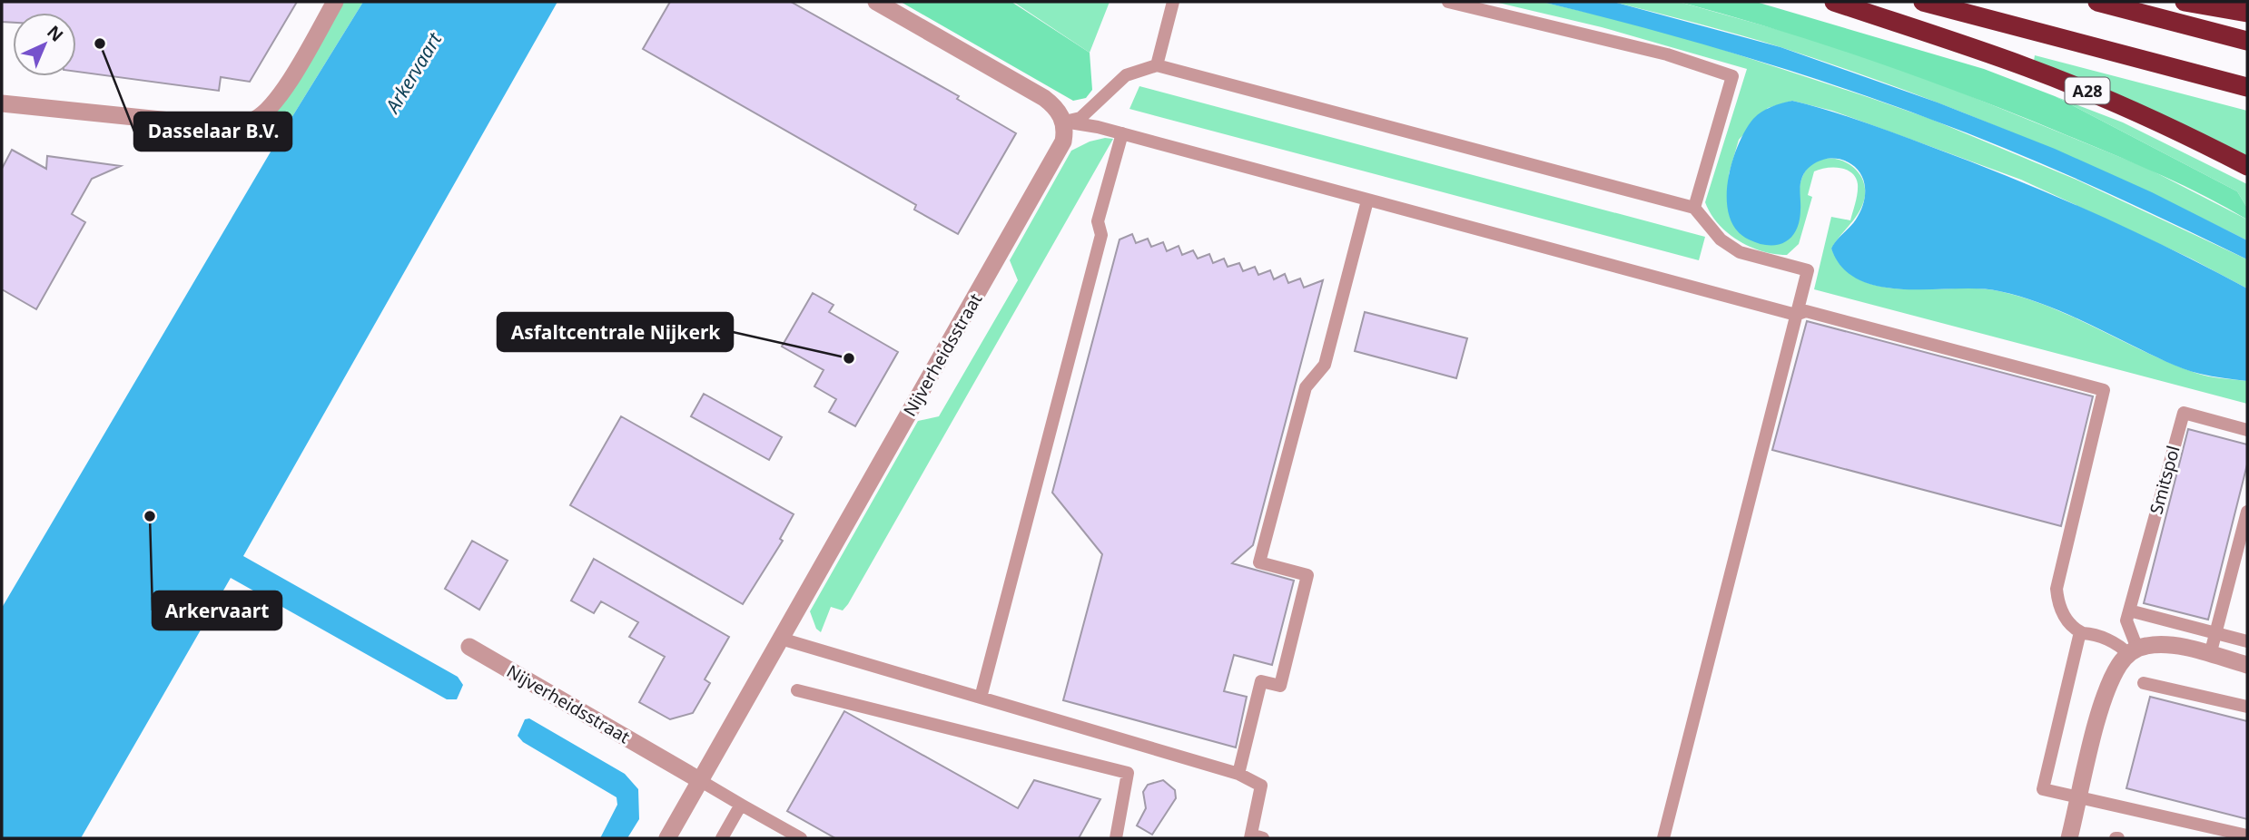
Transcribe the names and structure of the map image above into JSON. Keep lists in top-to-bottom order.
{
  "streets": {
    "highway": ["A28"],
    "street": ["Nijverheidsstraat"],
    "lane": ["Smitspol"]
  },
  "water": ["Arkervaart"],
  "places": ["Dasselaar B.V.", "Asfaltcentrale Nijkerk", "Arkervaart"],
  "north": "top right"
}
